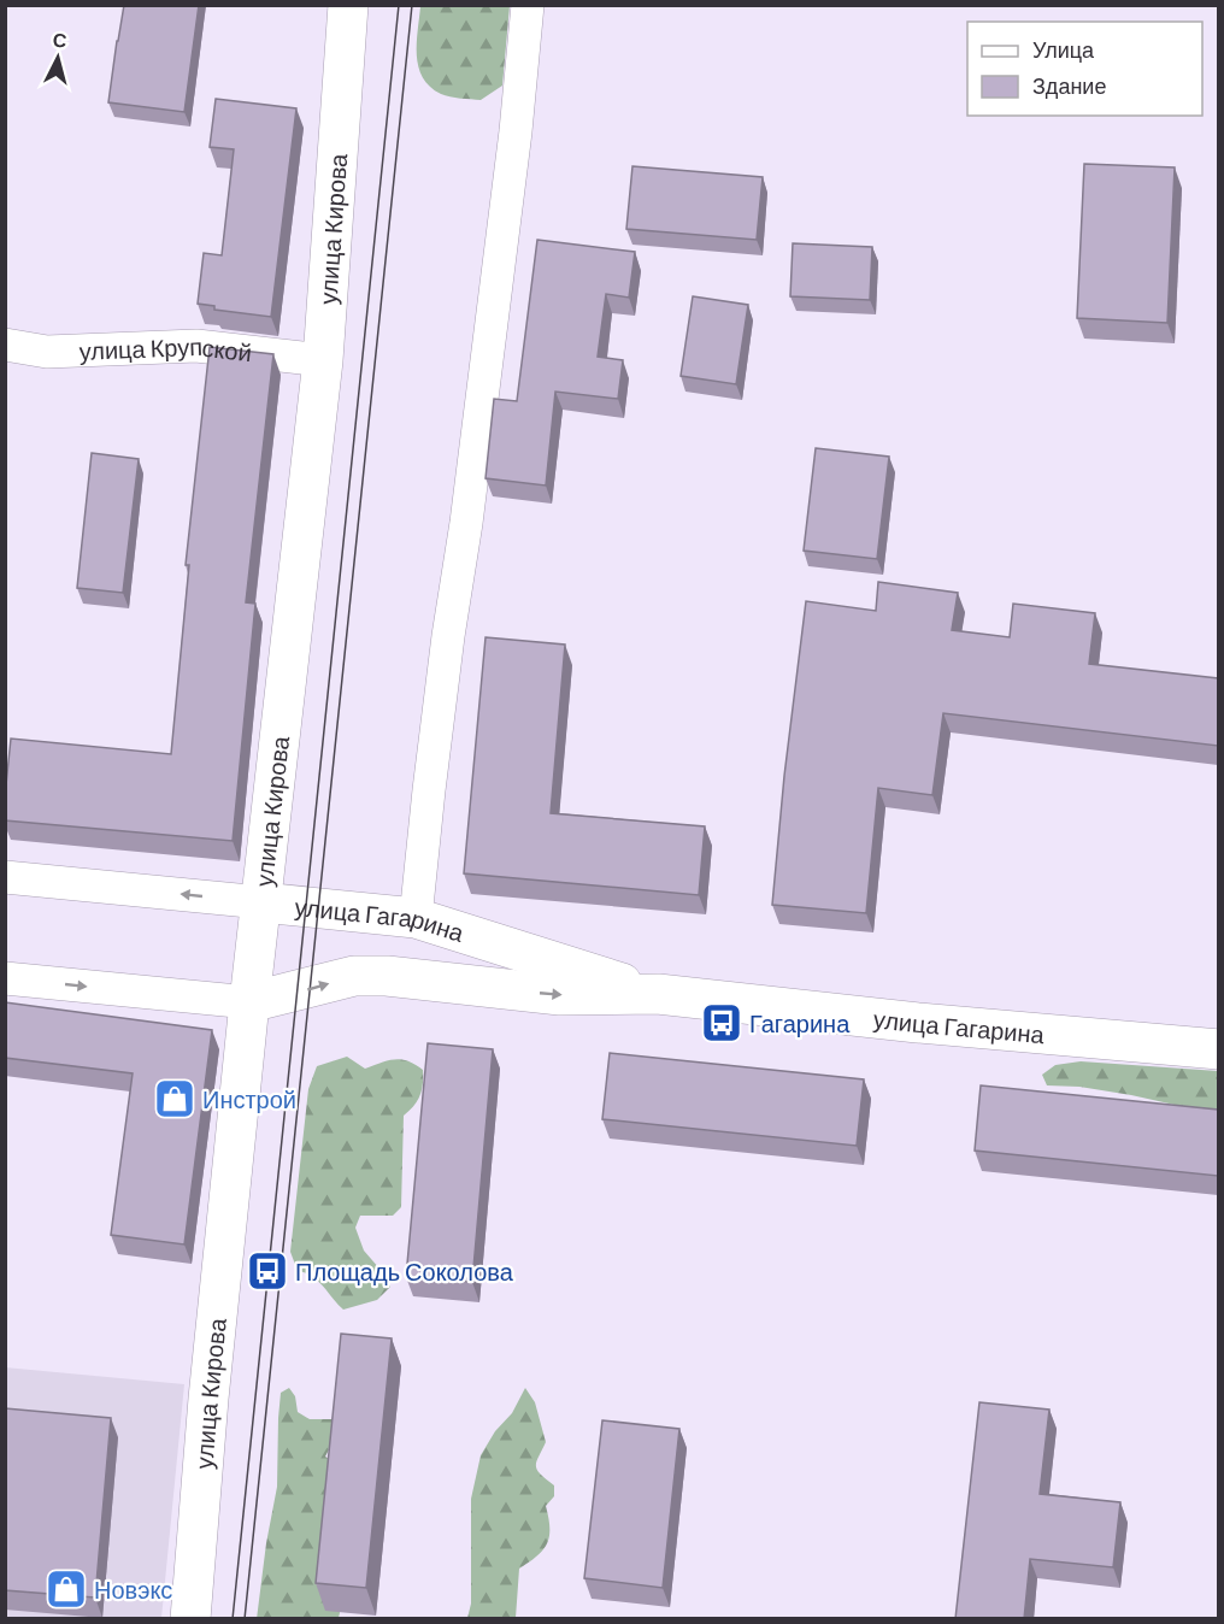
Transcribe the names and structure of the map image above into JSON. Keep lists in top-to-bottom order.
{
  "streets": {
    "street": ["улица Кирова", "улица Крупской", "улица Гагарина"]
  },
  "crossings": [
    ["улица Кирова", "улица Крупской"],
    ["улица Кирова", "улица Гагарина"]
  ],
  "places": {
    "bus stop": ["Гагарина", "Площадь Соколова"],
    "shop": ["Инстрой", "Новэкс"]
  },
  "legend": ["Улица", "Здание"],
  "north": "top"
}
